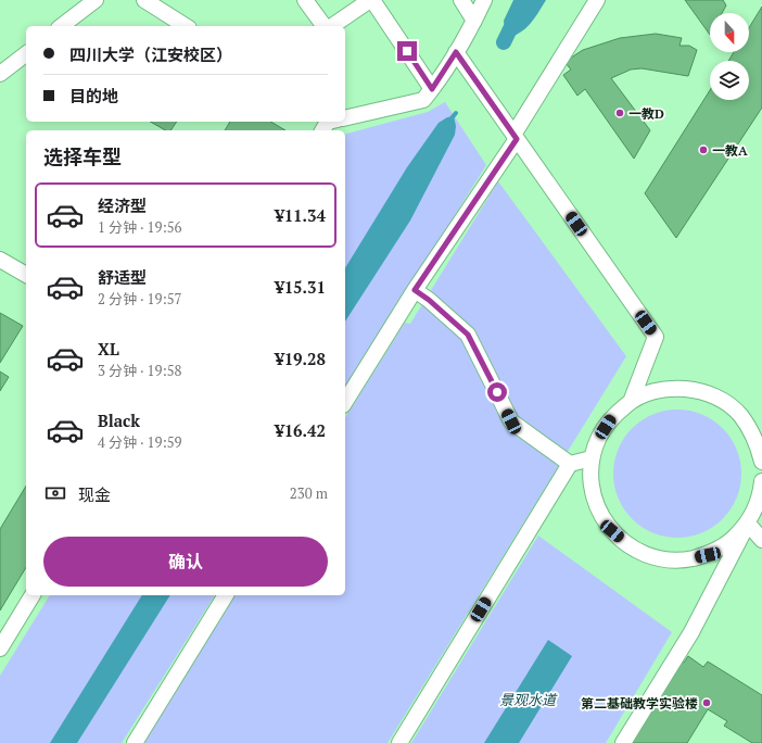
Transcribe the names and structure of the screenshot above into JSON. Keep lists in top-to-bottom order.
{
  "water": ["景观水道"],
  "places": ["一教D", "一教A", "第二基础教学实验楼"],
  "north": "bottom",
  "page": {
    "banner": ["四川大学（江安校区）", "目的地"],
    "heading": "选择车型",
    "list": [
      {
        "name": "经济型",
        "note": "1 分钟 · 19:56",
        "value": "¥11.34"
      },
      {
        "name": "舒适型",
        "note": "2 分钟 · 19:57",
        "value": "¥15.31"
      },
      {
        "name": "XL",
        "note": "3 分钟 · 19:58",
        "value": "¥19.28"
      },
      {
        "name": "Black",
        "note": "4 分钟 · 19:59",
        "value": "¥16.42"
      }
    ],
    "pay": ["现金", "230 m"],
    "buttons": "确认"
  }
}
